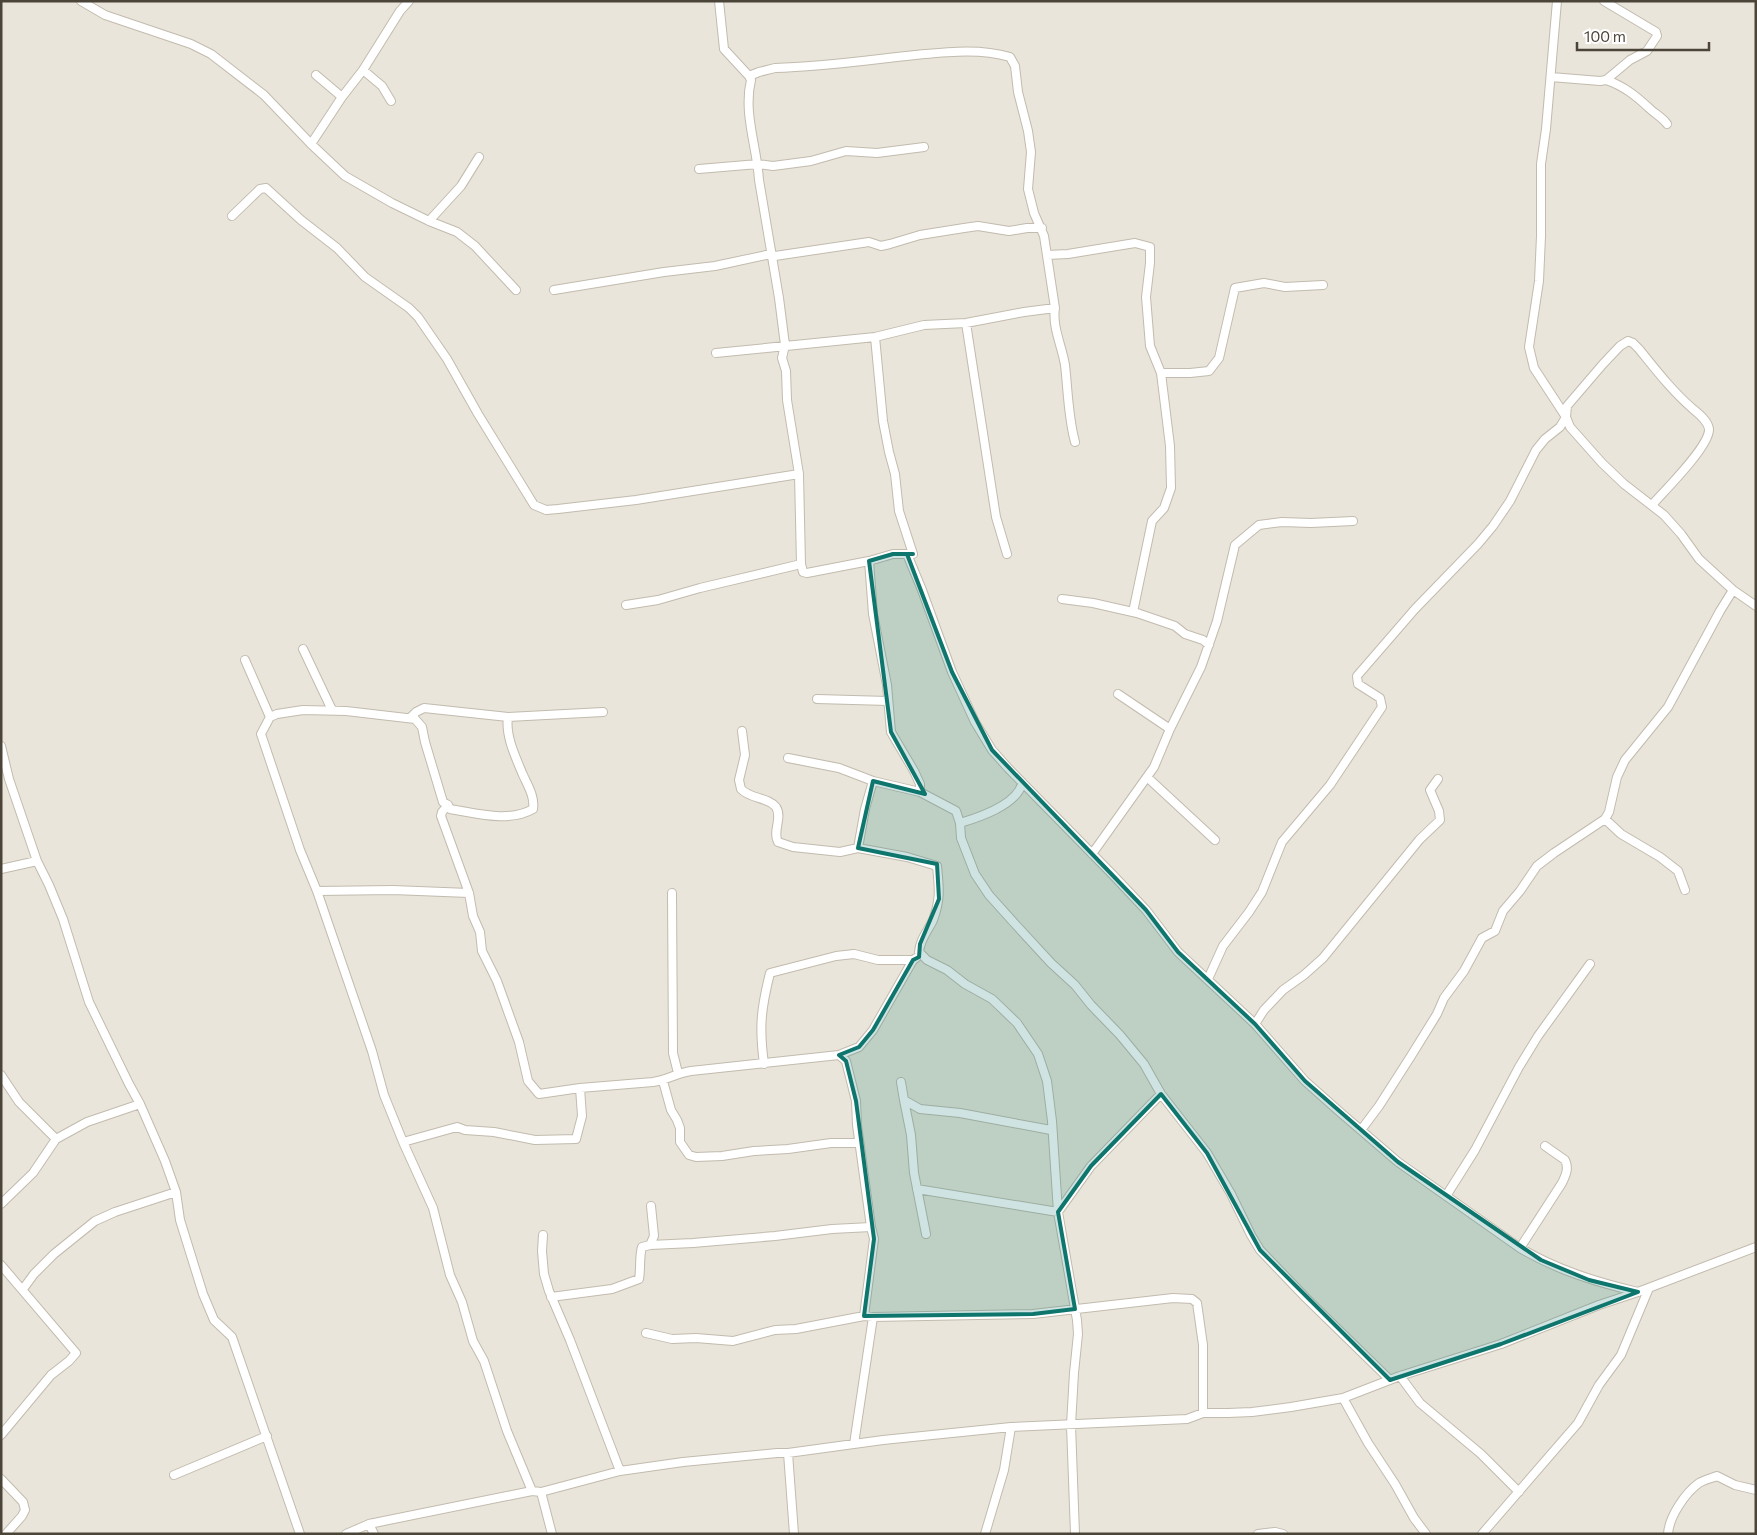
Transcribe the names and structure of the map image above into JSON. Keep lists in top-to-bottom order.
{
  "scale_bar": "100 m"
}
